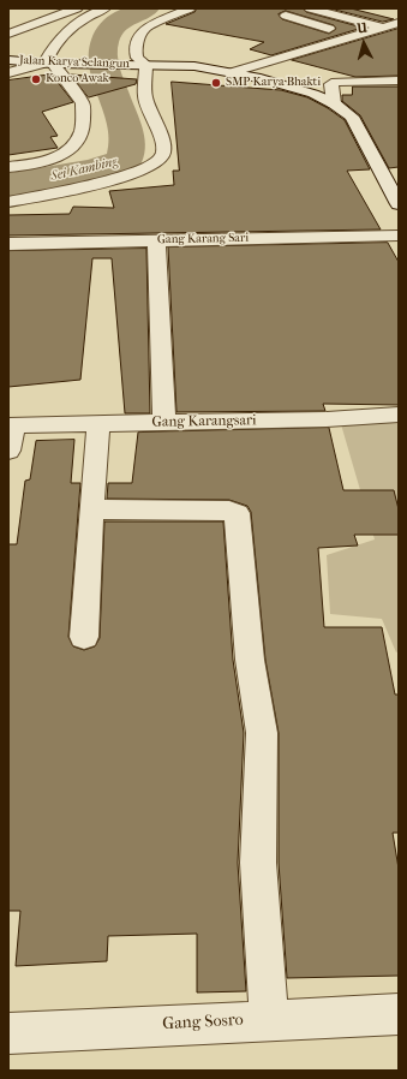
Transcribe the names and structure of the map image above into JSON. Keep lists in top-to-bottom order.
{
  "streets": {
    "street": [
      "Jalan Karya Selangun",
      "Gang Karang Sari",
      "Gang Karangsari",
      "Gang Sosro"
    ]
  },
  "water": ["Sei Kambing"],
  "places": ["Konco Awak", "SMP Karya Bhakti"],
  "north": "top"
}
